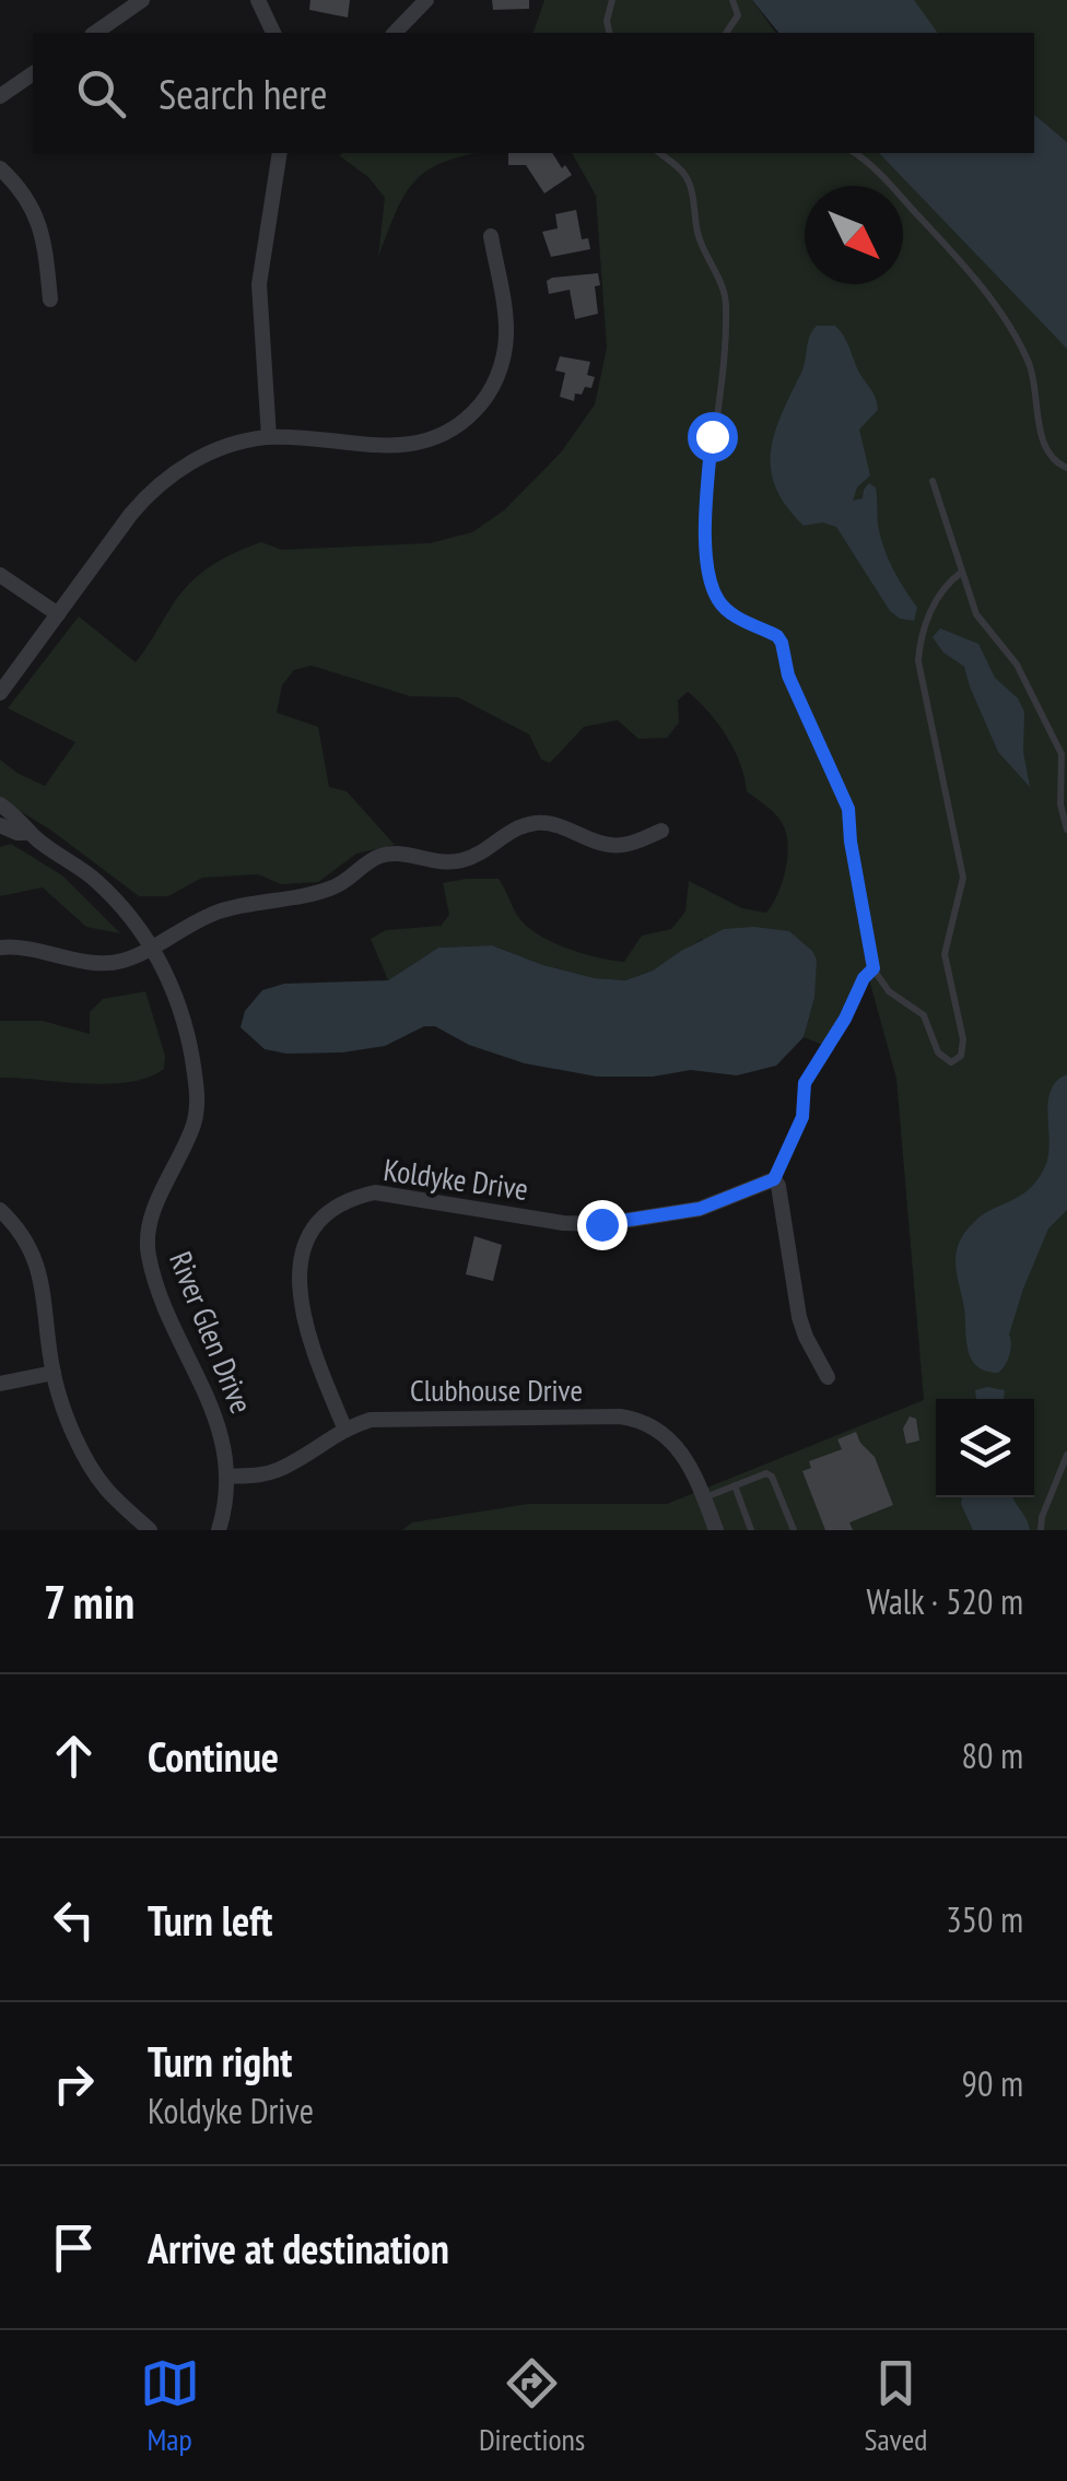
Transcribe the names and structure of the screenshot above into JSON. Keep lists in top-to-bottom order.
{
  "streets": {
    "street": ["Koldyke Drive", "River Glen Drive", "Clubhouse Drive"]
  },
  "crossings": [
    ["Koldyke Drive", "Clubhouse Drive"],
    ["River Glen Drive", "Clubhouse Drive"]
  ],
  "north": "bottom right",
  "page": {
    "search": "Search here",
    "heading": ["7 min", "Walk · 520 m"],
    "list": [
      ["Continue", "80 m"],
      ["Turn left", "350 m"],
      ["Turn right", "Koldyke Drive", "90 m"],
      "Arrive at destination"
    ],
    "nav": ["Map", "Directions", "Saved"]
  }
}
